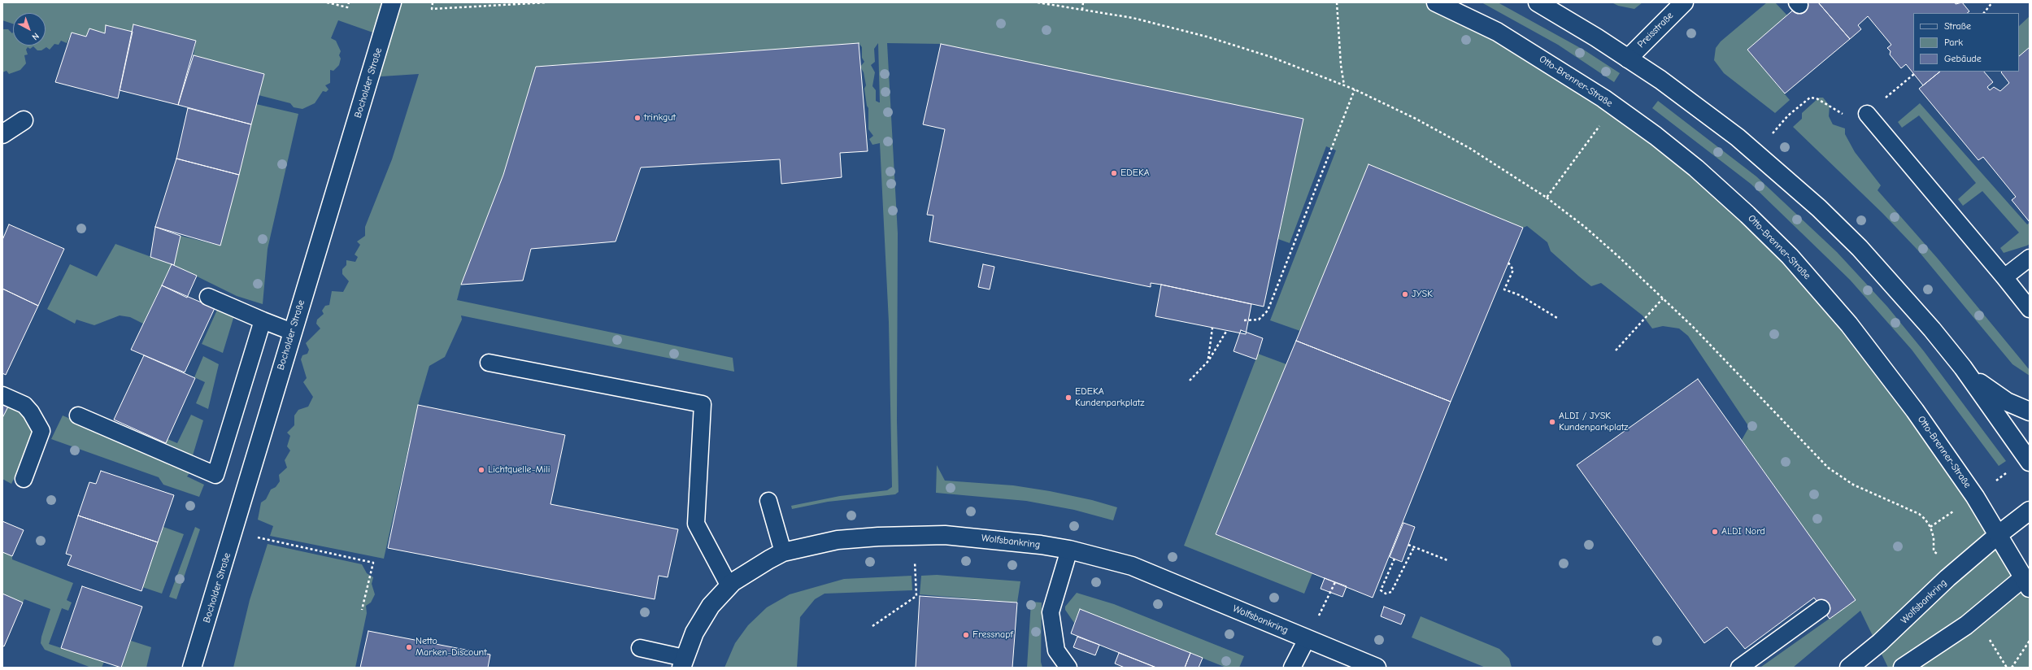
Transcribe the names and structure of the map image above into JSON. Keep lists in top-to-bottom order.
{
  "streets": {
    "street": [
      "Preisstraße",
      "Otto-Brenner-Straße",
      "Bocholder Straße",
      "Wolfsbankring"
    ]
  },
  "crossings": [
    ["Otto-Brenner-Straße", "Wolfsbankring"]
  ],
  "places": [
    "trinkgut",
    "EDEKA",
    "JYSK",
    "EDEKA Kundenparkplatz",
    "ALDI / JYSK Kundenparkplatz",
    "Lichtquelle-Mili",
    "ALDI Nord",
    "Fressnapf",
    "Netto Marken-Discount"
  ],
  "legend": ["Straße", "Park", "Gebäude"],
  "north": "bottom right"
}
